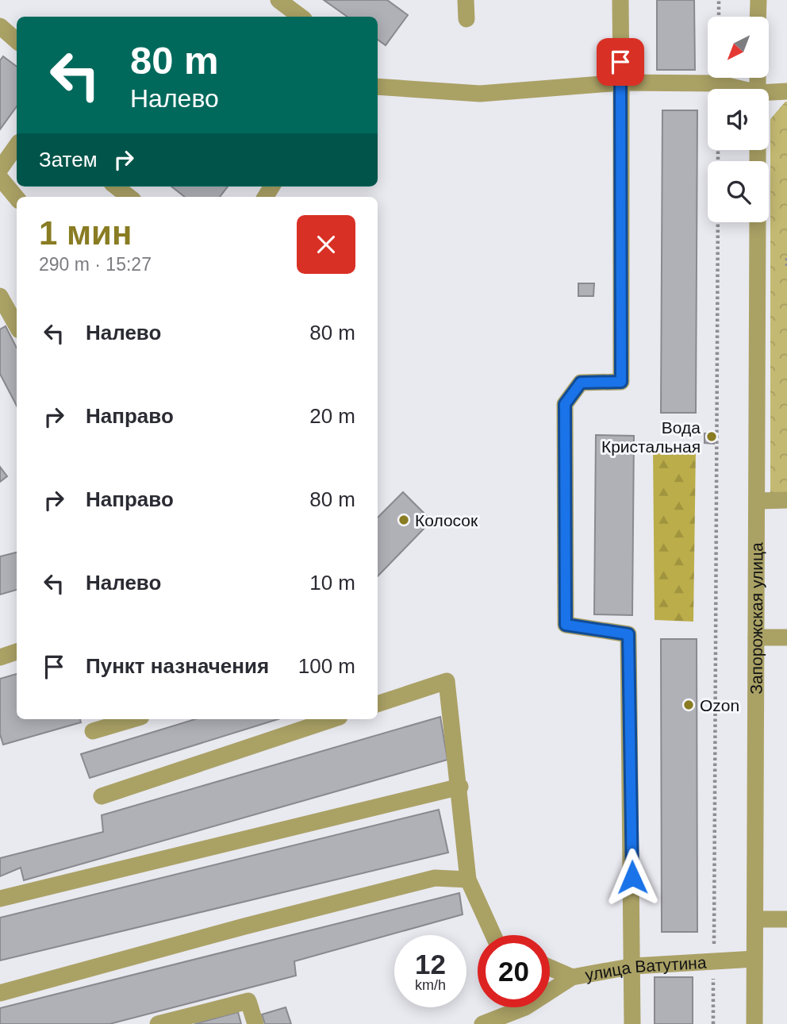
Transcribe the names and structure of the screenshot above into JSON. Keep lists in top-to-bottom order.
{
  "streets": {
    "street": ["Запорожская улица", "улица Ватутина"]
  },
  "crossings": [
    ["Запорожская улица", "улица Ватутина"]
  ],
  "places": ["Вода Кристальная", "Колосок", "Ozon"],
  "north": "bottom left",
  "page": {
    "turn": ["80 m", "Налево"],
    "then": "Затем",
    "heading": ["1 мин", "290 m · 15:27"],
    "list": [
      {
        "name": "Налево",
        "value": "80 m"
      },
      {
        "name": "Направо",
        "value": "20 m"
      },
      {
        "name": "Направо",
        "value": "80 m"
      },
      {
        "name": "Налево",
        "value": "10 m"
      },
      {
        "name": "Пункт назначения",
        "value": "100 m"
      }
    ],
    "speed": "12 km/h",
    "limit": "20"
  }
}
